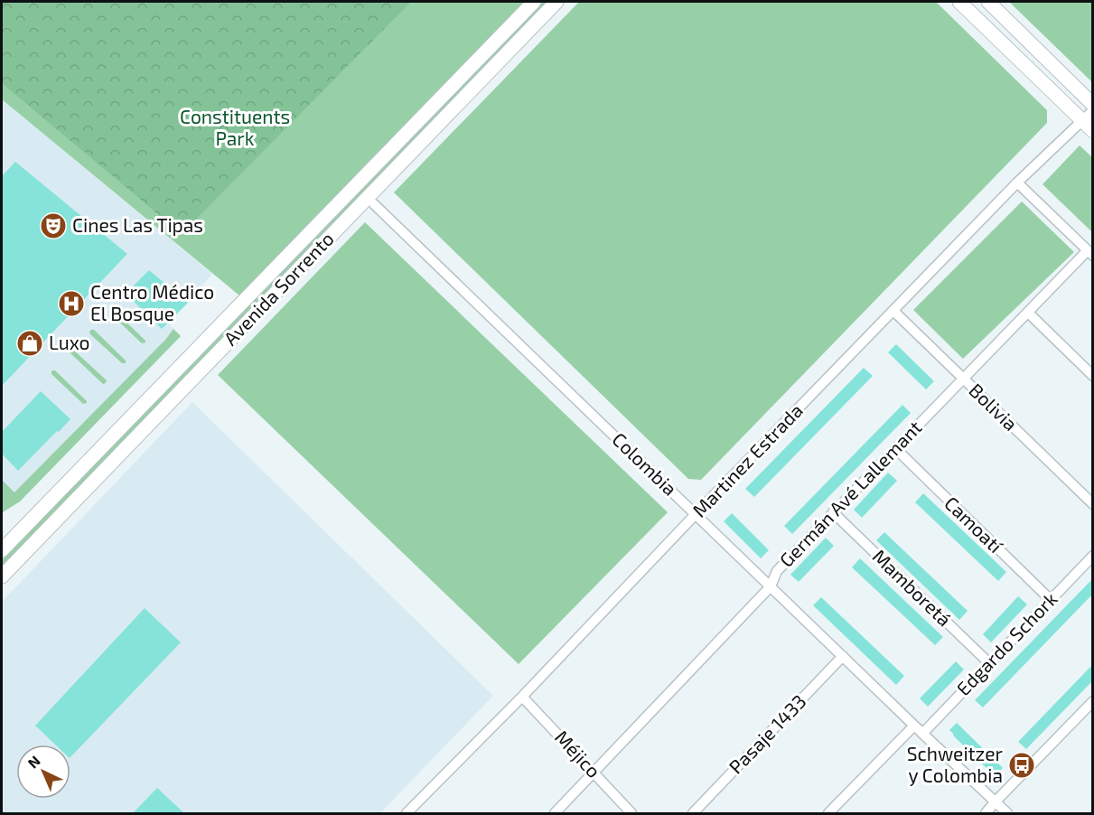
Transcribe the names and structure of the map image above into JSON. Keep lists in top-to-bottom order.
{
  "streets": {
    "main road": ["Avenida Sorrento"],
    "street": [
      "Bolivia",
      "Martinez Estrada",
      "Colombia",
      "Germán Avé Lallemant",
      "Camoatí",
      "Mamboretá",
      "Edgardo Schork",
      "Pasaje 1433",
      "Méjico"
    ]
  },
  "crossings": [
    ["Bolivia", "Martinez Estrada"],
    ["Bolivia", "Germán Avé Lallemant"],
    ["Martinez Estrada", "Colombia"],
    ["Martinez Estrada", "Méjico"],
    ["Colombia", "Germán Avé Lallemant"],
    ["Colombia", "Edgardo Schork"],
    ["Colombia", "Pasaje 1433"],
    ["Germán Avé Lallemant", "Camoatí"],
    ["Germán Avé Lallemant", "Mamboretá"],
    ["Germán Avé Lallemant", "Méjico"],
    ["Camoatí", "Edgardo Schork"],
    ["Mamboretá", "Edgardo Schork"]
  ],
  "parks": ["Constituents Park"],
  "places": {
    "theatre": ["Cines Las Tipas"],
    "hospital": ["Centro Médico El Bosque"],
    "shop": ["Luxo"],
    "bus stop": ["Schweitzer y Colombia"]
  },
  "north": "top left"
}
